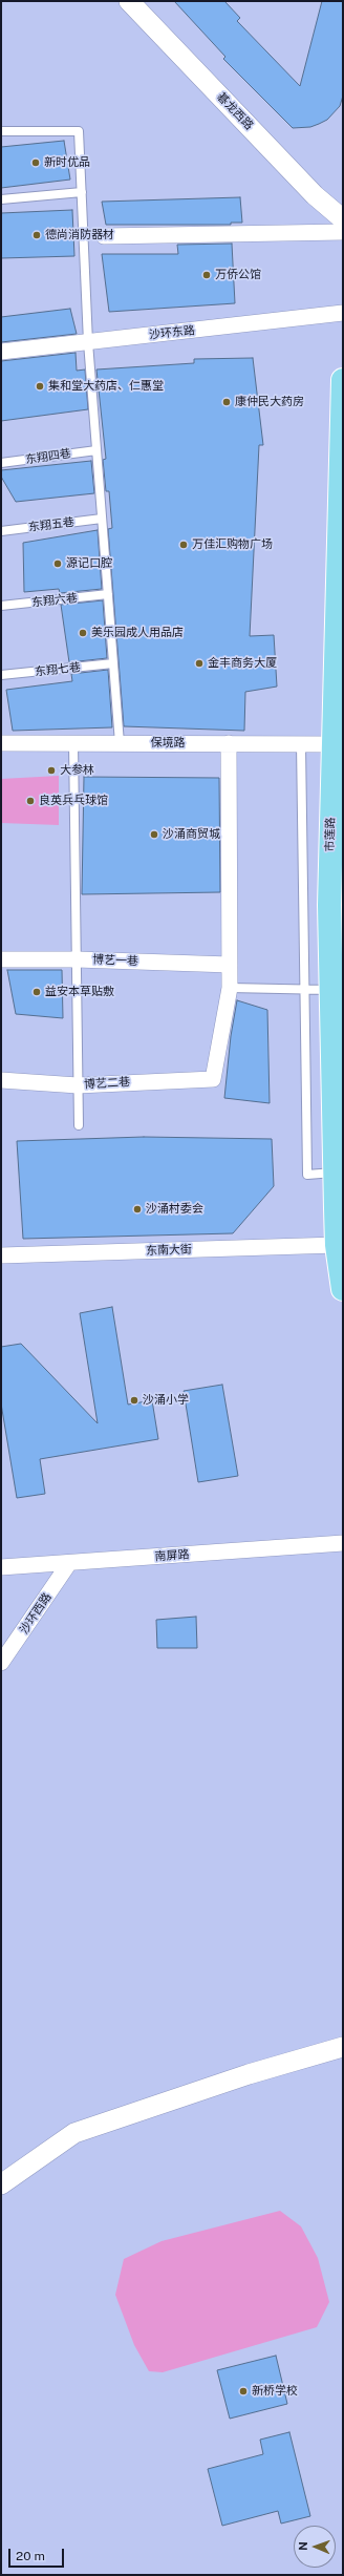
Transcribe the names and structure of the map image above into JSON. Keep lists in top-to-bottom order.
{
  "streets": {
    "main road": ["市莲路"],
    "street": [
      "碁龙西路",
      "沙环东路",
      "保境路",
      "东南大街",
      "南屏路",
      "沙环西路"
    ],
    "lane": [
      "东翔四巷",
      "东翔五巷",
      "东翔六巷",
      "东翔七巷",
      "博艺一巷",
      "博艺二巷"
    ]
  },
  "crossings": [
    ["保境路", "市莲路"],
    ["市莲路", "东南大街"],
    ["南屏路", "沙环西路"]
  ],
  "places": [
    "新时优品",
    "德尚消防器材",
    "万侨公馆",
    "集和堂大药店、仁惠堂",
    "康仲民大药房",
    "万佳汇购物广场",
    "源记口腔",
    "美乐园成人用品店",
    "金丰商务大厦",
    "大参林",
    "良英兵乓球馆",
    "沙涌商贸城",
    "益安本草贴敷",
    "沙涌村委会",
    "沙涌小学",
    "新桥学校"
  ],
  "scale_bar": "20 m",
  "north": "left"
}
